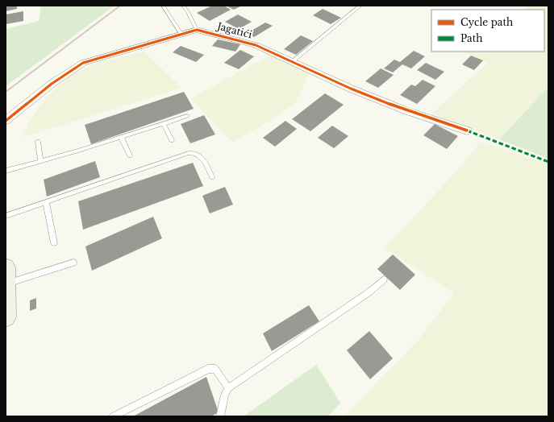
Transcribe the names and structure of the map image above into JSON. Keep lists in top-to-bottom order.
{
  "streets": {
    "street": ["Jagatići"]
  },
  "legend": ["Cycle path", "Path"]
}
